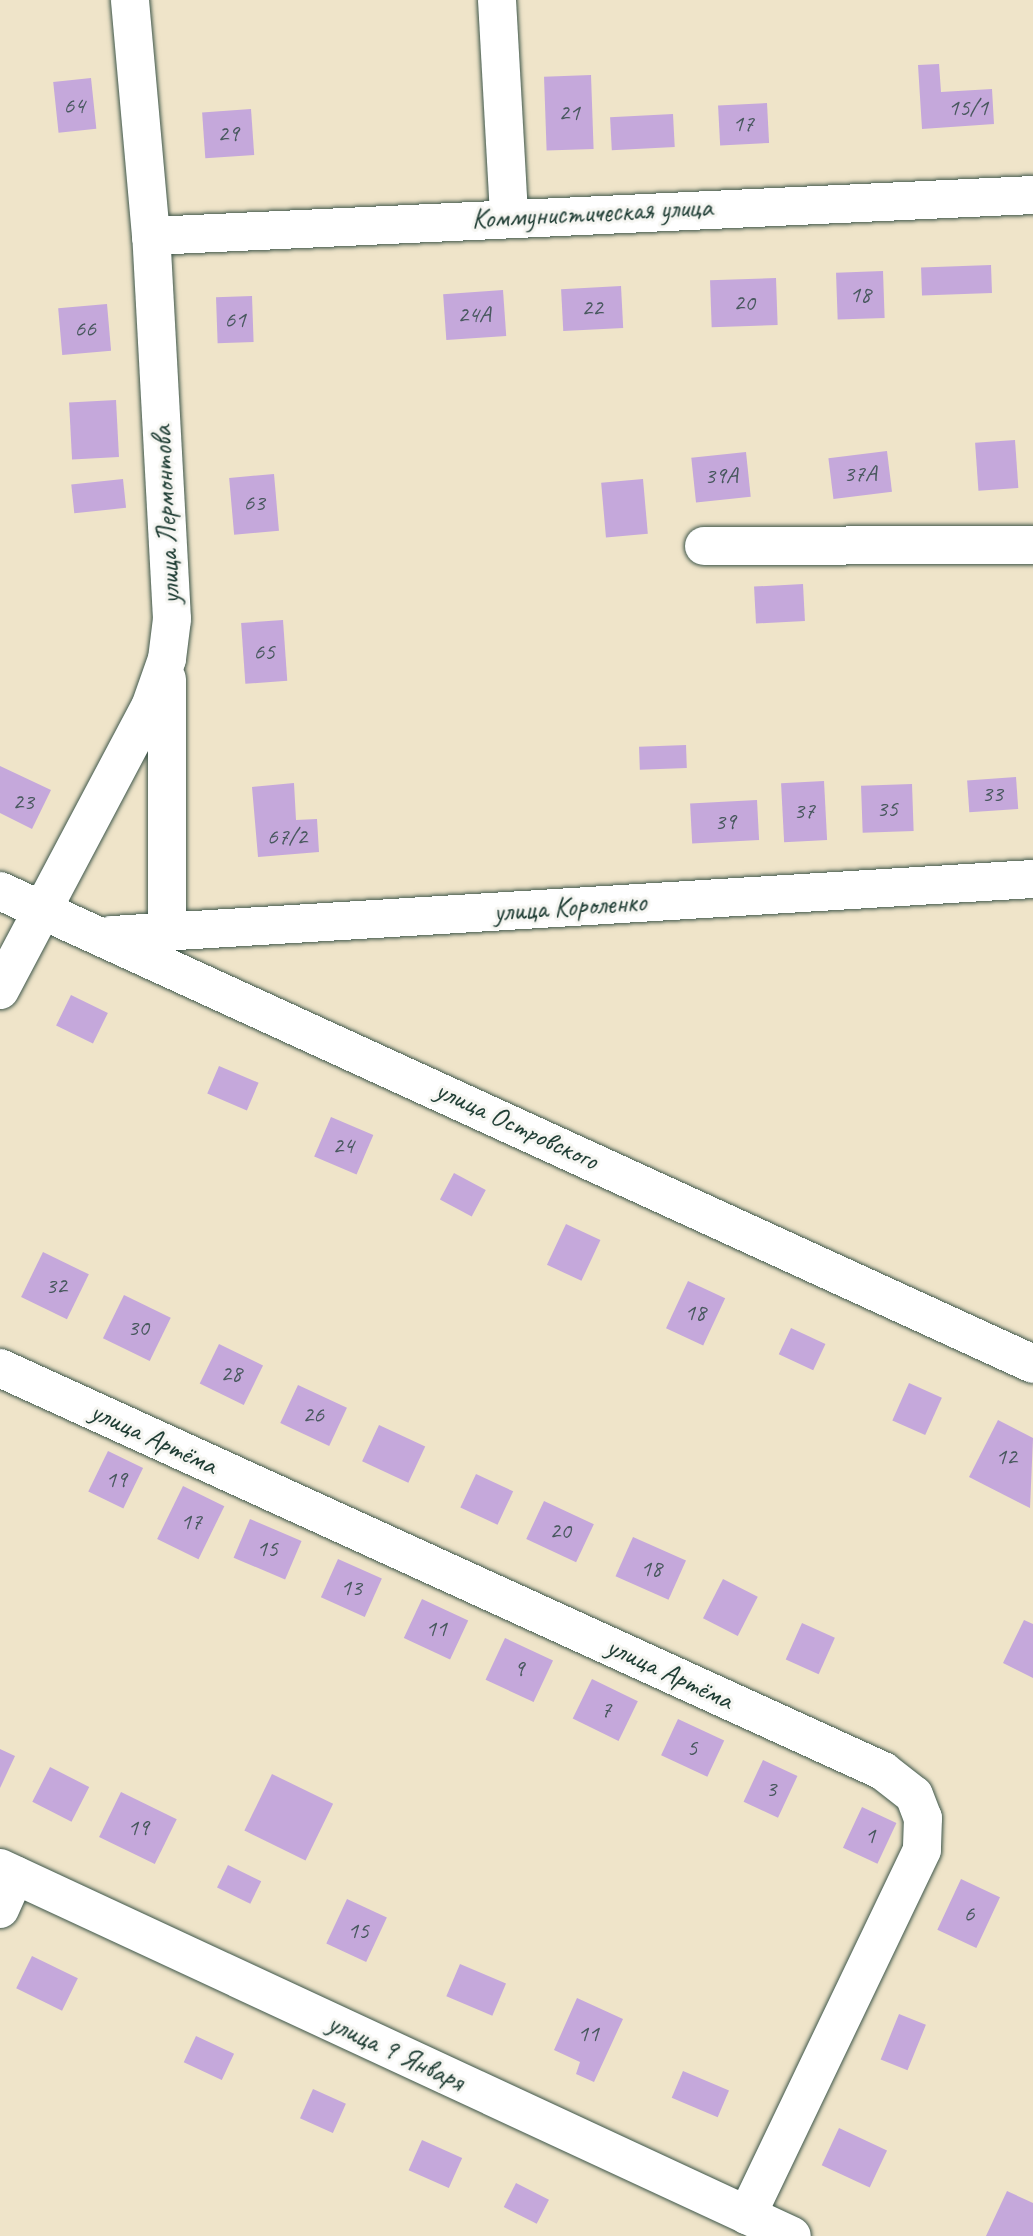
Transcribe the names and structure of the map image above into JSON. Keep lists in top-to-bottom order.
{
  "streets": {
    "street": [
      "Коммунистическая улица",
      "улица Лермонтова",
      "улица Короленко",
      "улица Островского",
      "улица Артёма",
      "улица 9 Января"
    ]
  },
  "crossings": [
    ["Коммунистическая улица", "улица Лермонтова"],
    ["улица Лермонтова", "улица Островского"],
    ["улица Короленко", "улица Островского"],
    ["улица Артёма", "улица 9 Января"]
  ],
  "house_numbers": [
    "64",
    "15/1",
    "21",
    "17",
    "29",
    "18",
    "20",
    "22",
    "24А",
    "61",
    "66",
    "37А",
    "39А",
    "63",
    "65",
    "33",
    "23",
    "35",
    "37",
    "39",
    "67/2",
    "24",
    "32",
    "18",
    "30",
    "28",
    "26",
    "12",
    "19",
    "17",
    "20",
    "15",
    "18",
    "13",
    "11",
    "9",
    "7",
    "5",
    "3",
    "19",
    "1",
    "6",
    "15",
    "11"
  ]
}
